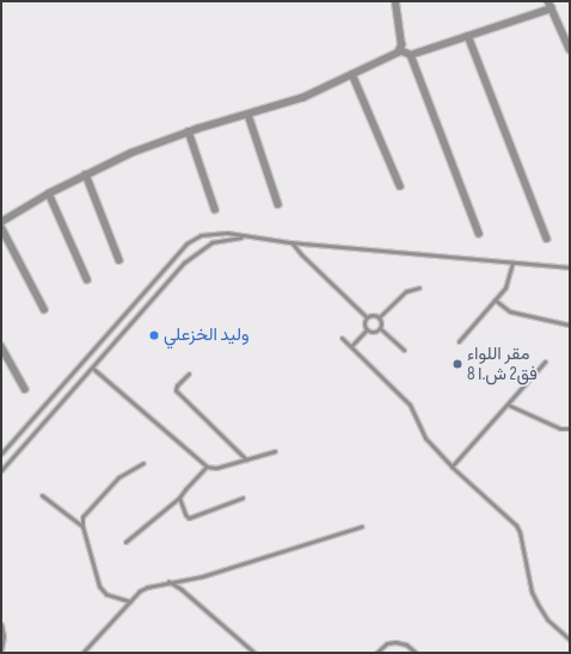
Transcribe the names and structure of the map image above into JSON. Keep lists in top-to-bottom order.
{
  "places": ["وليد الخزعلي", "مقر اللواء 8 فق2 ش.ا"]
}
